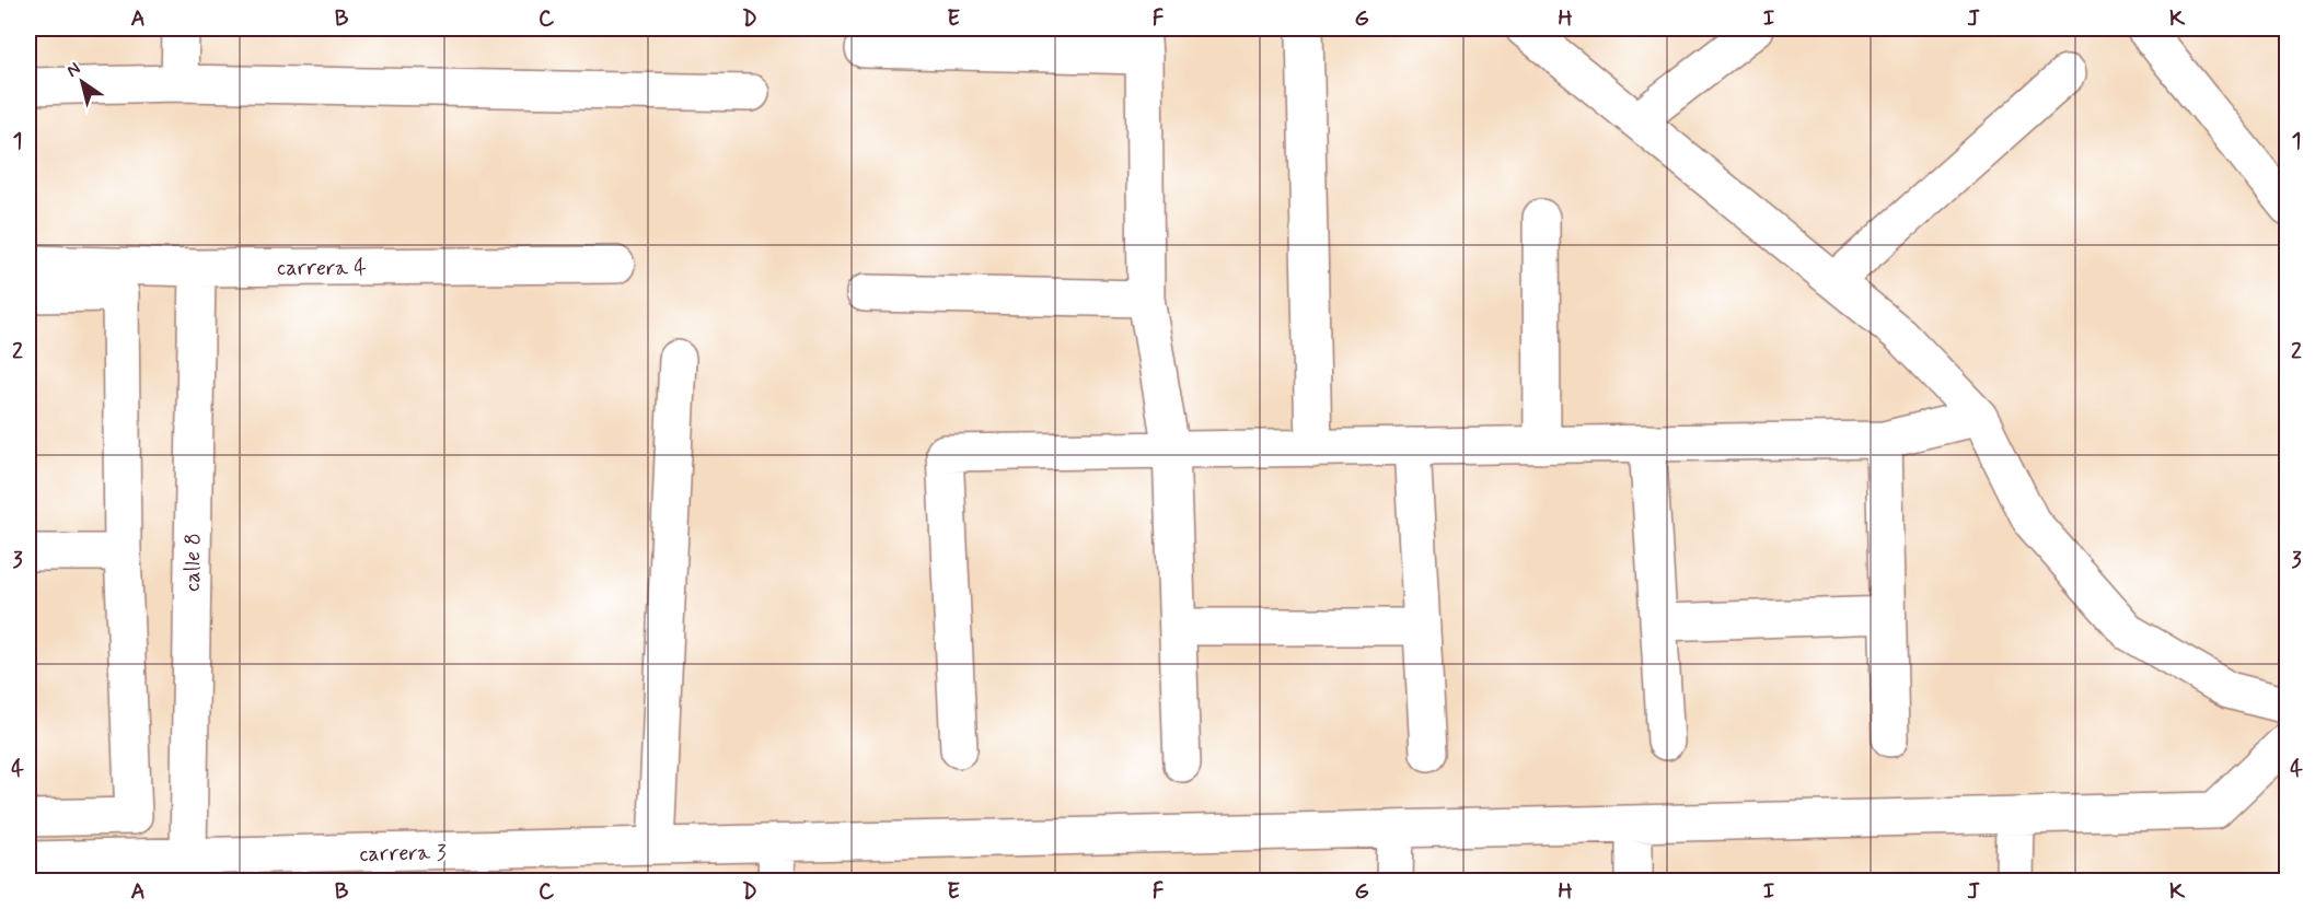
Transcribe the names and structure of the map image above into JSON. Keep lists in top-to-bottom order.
{
  "streets": {
    "street": ["carrera 4", "calle 8", "carrera 3"]
  },
  "crossings": [
    ["carrera 4", "calle 8"],
    ["calle 8", "carrera 3"]
  ],
  "north": "top left",
  "grid": {
    "columns": [
      "A",
      "B",
      "C",
      "D",
      "E",
      "F",
      "G",
      "H",
      "I",
      "J",
      "K"
    ],
    "rows": [
      "1",
      "2",
      "3",
      "4"
    ]
  }
}
